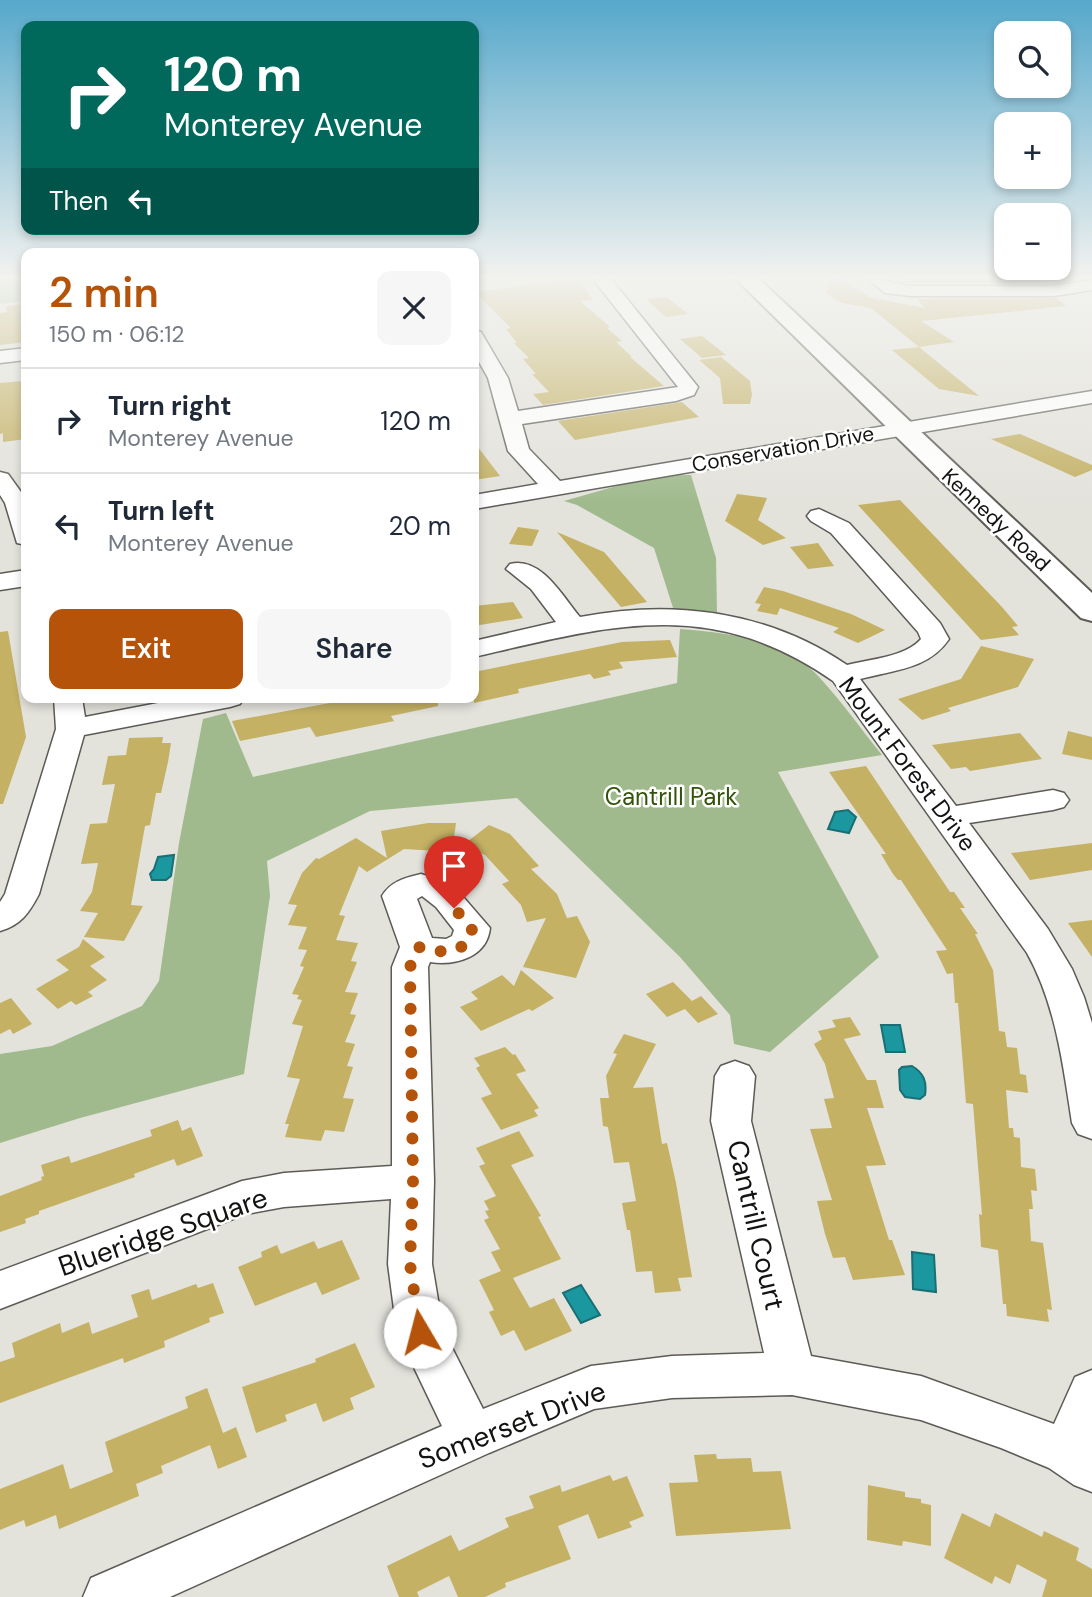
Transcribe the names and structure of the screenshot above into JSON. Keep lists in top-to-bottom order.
{
  "streets": {
    "main road": ["Kennedy Road"],
    "street": [
      "Conservation Drive",
      "Mount Forest Drive",
      "Cantrill Court",
      "Blueridge Square",
      "Somerset Drive"
    ]
  },
  "crossings": [
    ["Conservation Drive", "Kennedy Road"],
    ["Cantrill Court", "Somerset Drive"]
  ],
  "parks": ["Cantrill Park"],
  "page": {
    "map_buttons": ["+", "−"],
    "turn": ["120 m", "Monterey Avenue"],
    "then": "Then",
    "heading": ["2 min", "150 m · 06:12"],
    "list": [
      {
        "name": "Turn right",
        "note": "Monterey Avenue",
        "value": "120 m"
      },
      {
        "name": "Turn left",
        "note": "Monterey Avenue",
        "value": "20 m"
      }
    ],
    "buttons": ["Exit", "Share"]
  }
}
